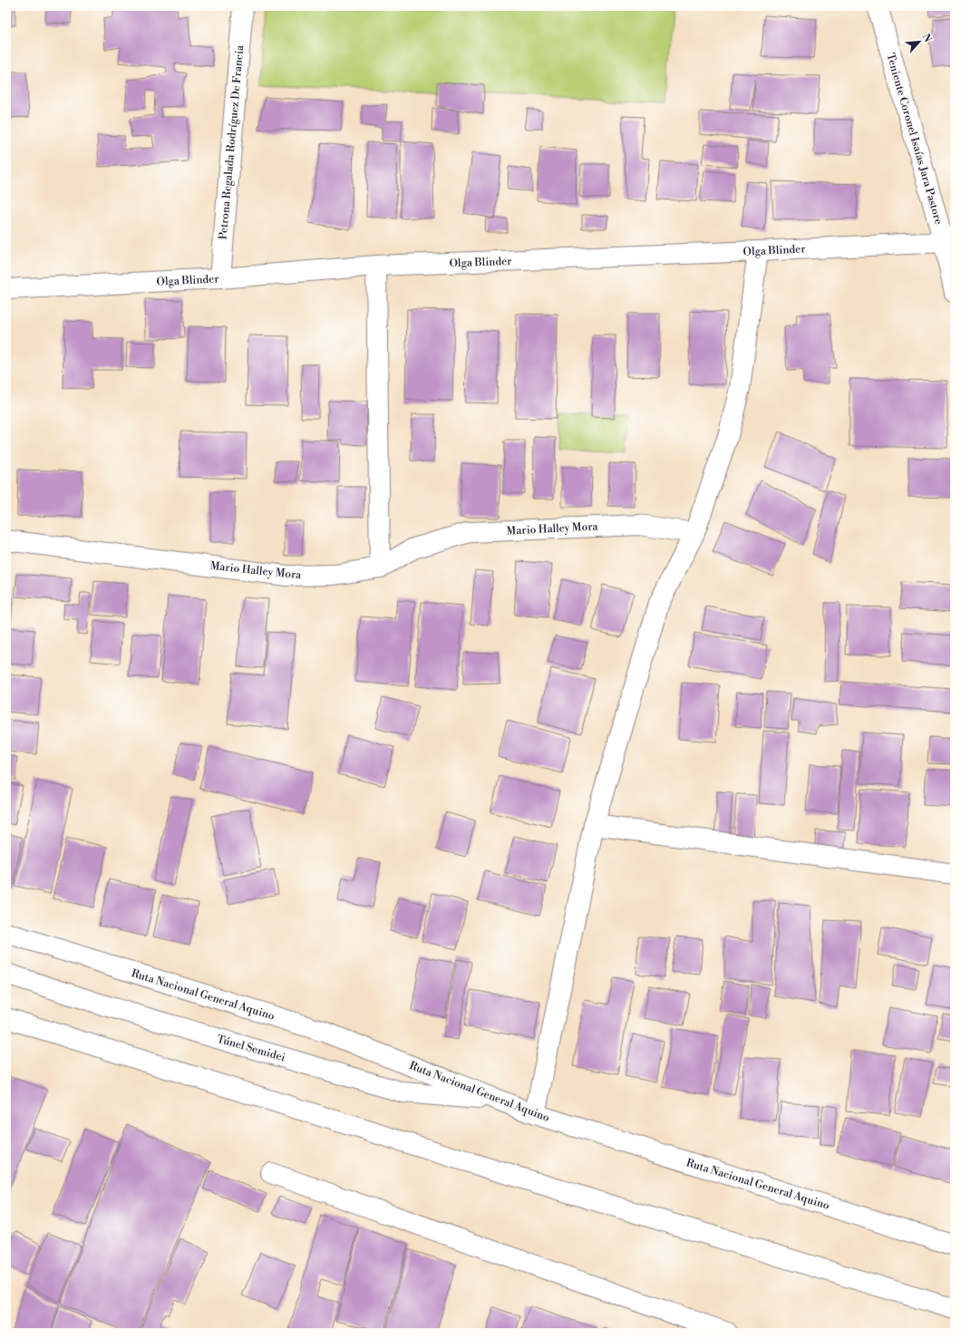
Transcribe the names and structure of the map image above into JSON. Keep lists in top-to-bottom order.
{
  "streets": {
    "main road": [
      "Teniente Coronel Isaías Jara Pastore",
      "Petrona Regalada Rodríguez De Francia",
      "Olga Blinder",
      "Mario Halley Mora",
      "Ruta Nacional General Aquino",
      "Túnel Semidei"
    ]
  },
  "crossings": [
    ["Teniente Coronel Isaías Jara Pastore", "Olga Blinder"],
    ["Petrona Regalada Rodríguez De Francia", "Olga Blinder"],
    ["Ruta Nacional General Aquino", "Túnel Semidei"]
  ],
  "north": "top right"
}
